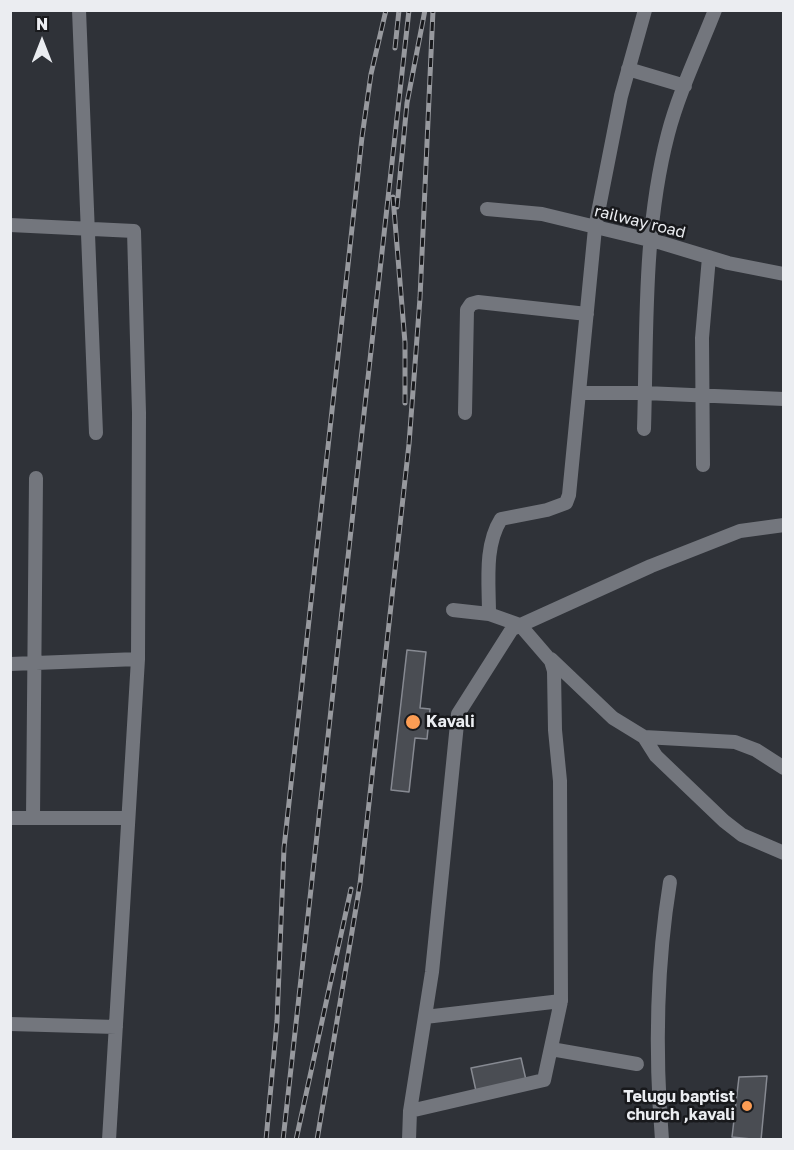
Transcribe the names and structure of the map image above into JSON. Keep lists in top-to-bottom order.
{
  "streets": {
    "street": ["railway road"]
  },
  "places": ["Kavali", "Telugu baptist church ,kavali"],
  "north": "top"
}
